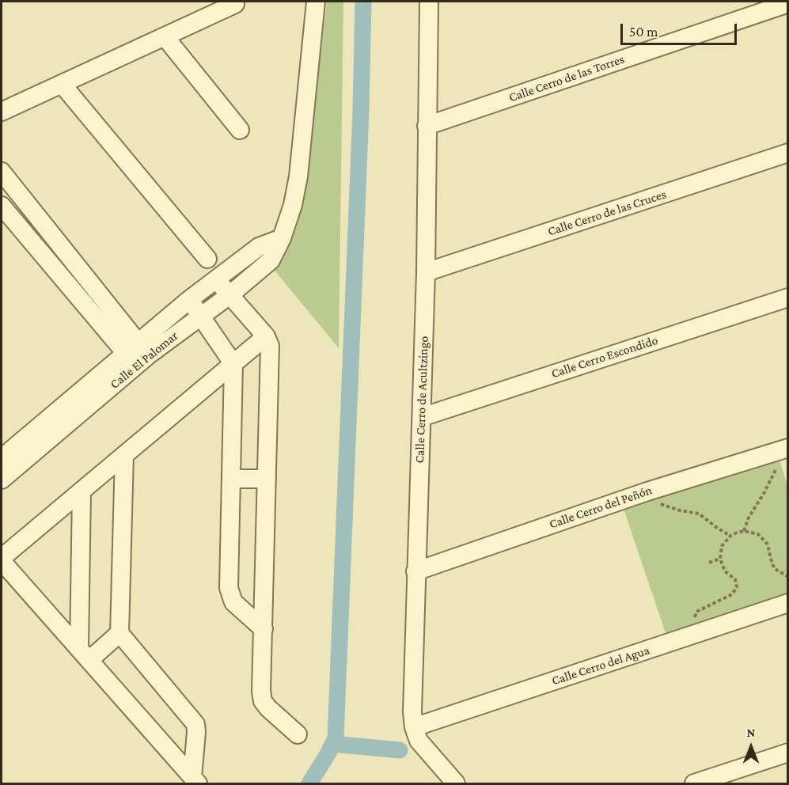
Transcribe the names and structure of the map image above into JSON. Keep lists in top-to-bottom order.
{
  "streets": {
    "street": [
      "Calle Cerro de las Torres",
      "Calle Cerro de las Cruces",
      "Calle Cerro Escondido",
      "Calle El Palomar",
      "Calle Cerro de Acultzingo",
      "Calle Cerro del Peñón",
      "Calle Cerro del Agua"
    ]
  },
  "crossings": [
    ["Calle Cerro de las Torres", "Calle Cerro de Acultzingo"],
    ["Calle Cerro de las Cruces", "Calle Cerro de Acultzingo"],
    ["Calle Cerro Escondido", "Calle Cerro de Acultzingo"],
    ["Calle Cerro de Acultzingo", "Calle Cerro del Peñón"],
    ["Calle Cerro de Acultzingo", "Calle Cerro del Agua"]
  ],
  "scale_bar": "50 m",
  "north": "top"
}
